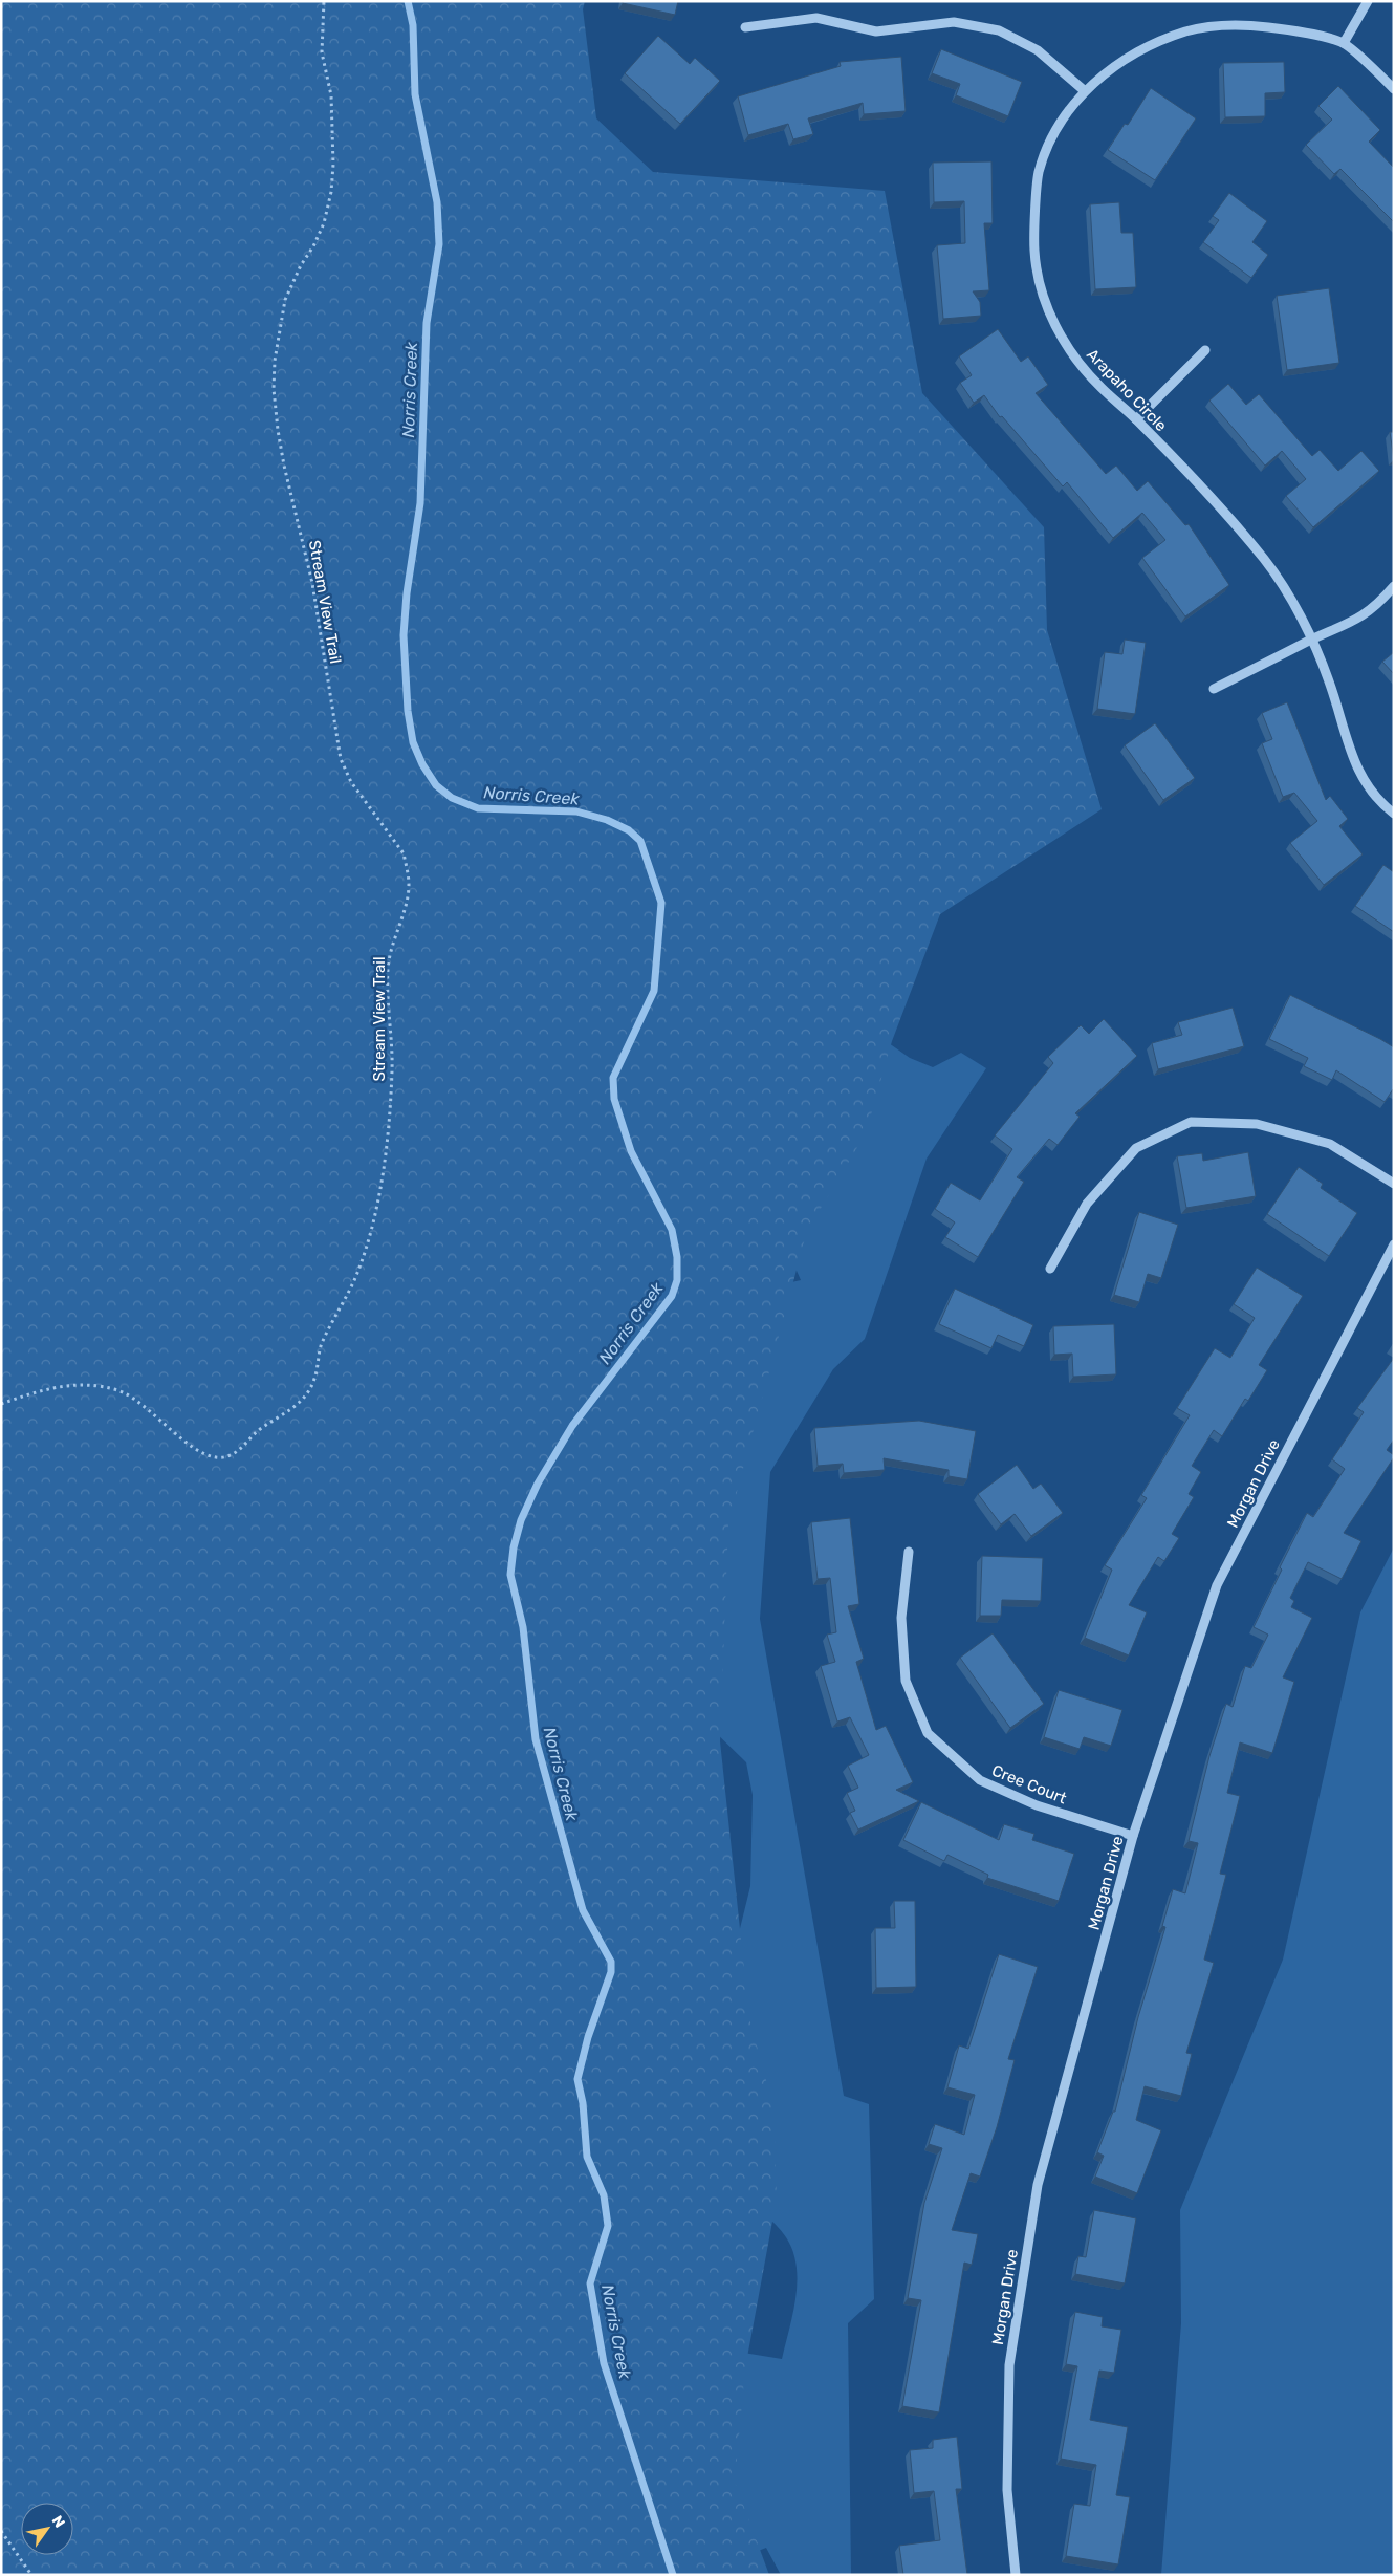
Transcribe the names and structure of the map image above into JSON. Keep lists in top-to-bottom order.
{
  "streets": {
    "street": ["Arapaho Circle", "Morgan Drive", "Cree Court"],
    "path": ["Stream View Trail"]
  },
  "crossings": [
    ["Morgan Drive", "Cree Court"]
  ],
  "water": ["Norris Creek"],
  "north": "top right"
}
